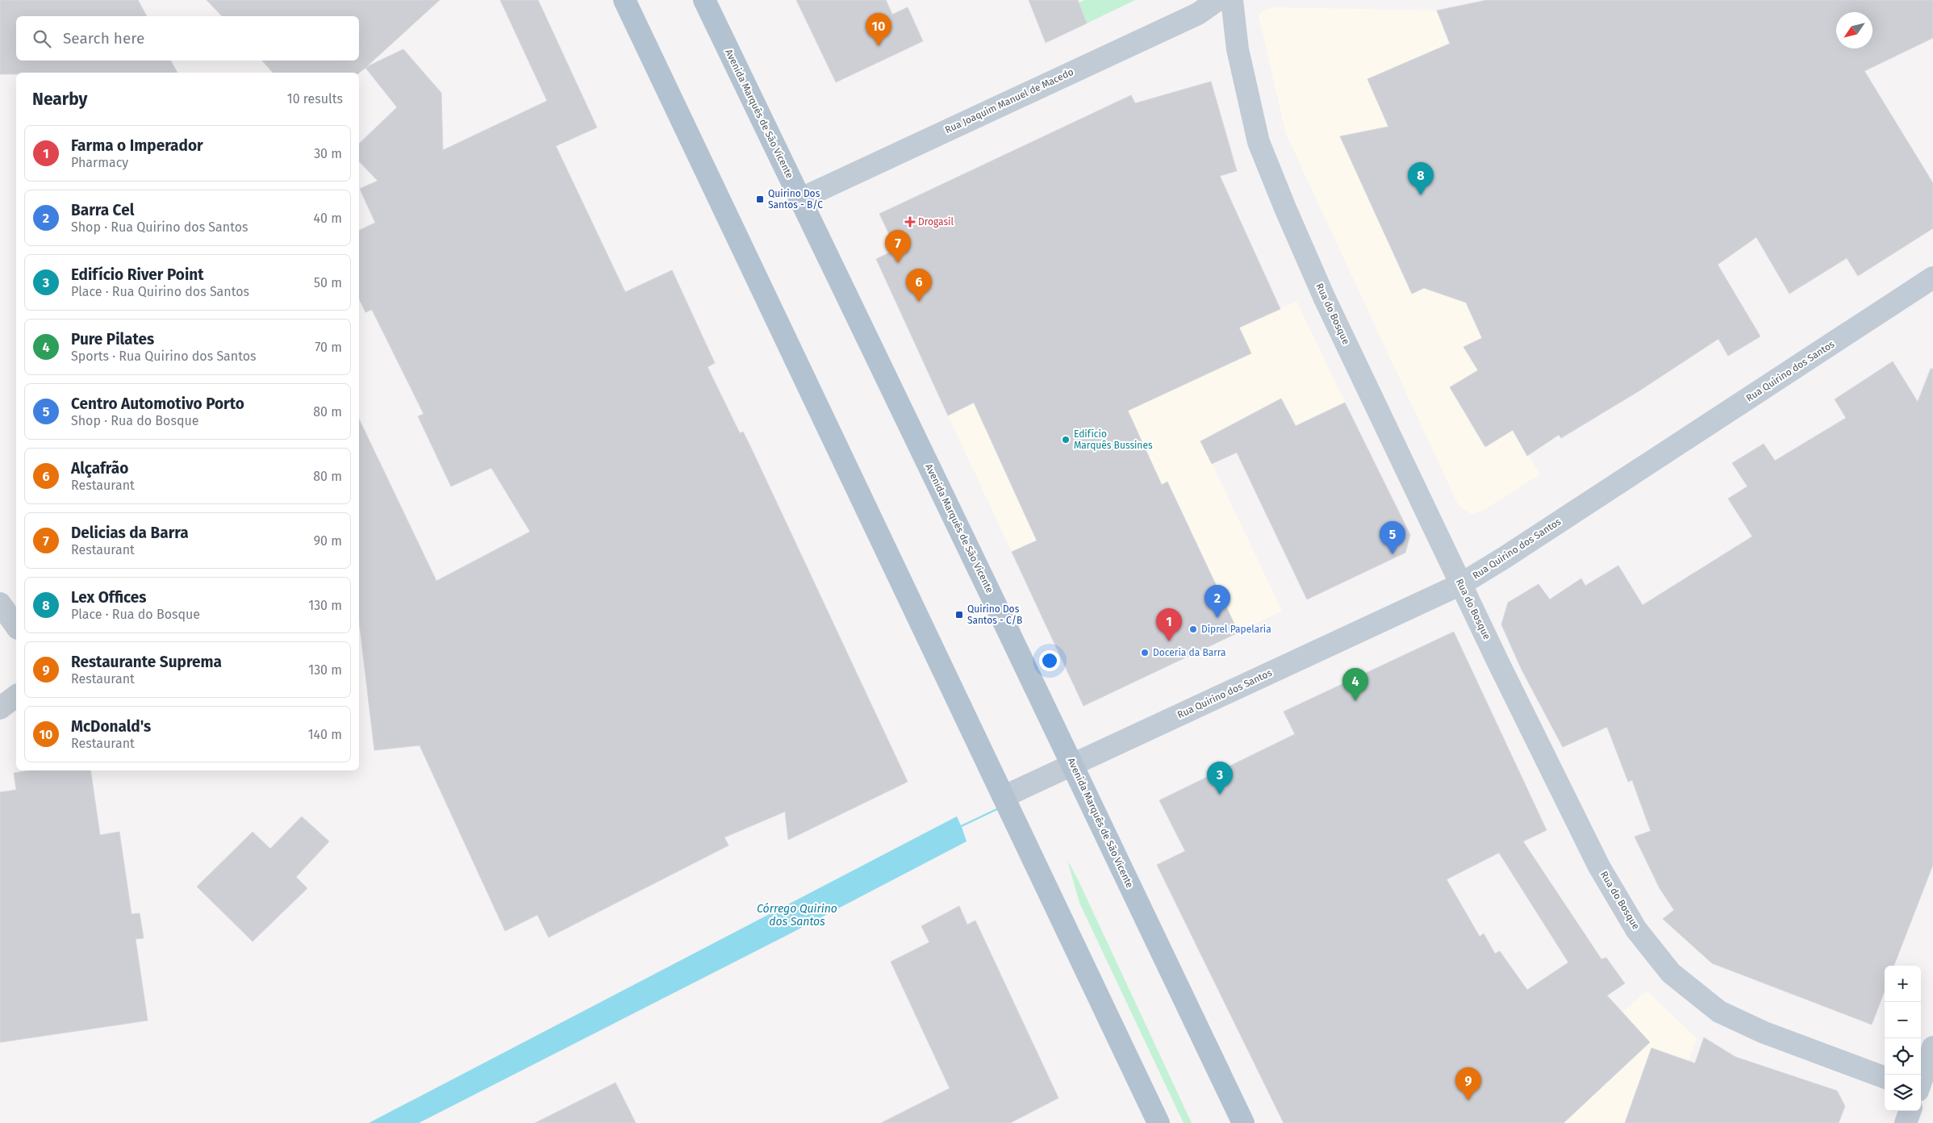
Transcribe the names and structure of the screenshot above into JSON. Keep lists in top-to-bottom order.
{
  "streets": {
    "main road": ["Avenida Marquês de São Vicente"],
    "street": ["Rua Joaquim Manuel de Macedo", "Rua do Bosque", "Rua Quirino dos Santos"]
  },
  "crossings": [
    ["Rua Joaquim Manuel de Macedo", "Avenida Marquês de São Vicente"],
    ["Avenida Marquês de São Vicente", "Rua Quirino dos Santos"],
    ["Rua do Bosque", "Rua Quirino dos Santos"]
  ],
  "water": ["Córrego Quirino dos Santos"],
  "places": {
    "transit": ["Quirino Dos Santos - B/C", "Quirino Dos Santos - C/B"],
    "health": ["Drogasil"],
    "other": ["Edifício Marquês Bussines", "Diprel Papelaria", "Doceria da Barra"]
  },
  "north": "bottom left",
  "page": {
    "pins": [
      "10",
      "8",
      "7",
      "6",
      "5",
      "2",
      "1",
      "4",
      "3",
      "9"
    ],
    "search": "Search here",
    "heading": ["Nearby", "10 results"],
    "list": [
      {
        "mark": "1",
        "name": "Farma o Imperador",
        "note": "Pharmacy",
        "value": "30 m"
      },
      {
        "mark": "2",
        "name": "Barra Cel",
        "note": "Shop · Rua Quirino dos Santos",
        "value": "40 m"
      },
      {
        "mark": "3",
        "name": "Edifício River Point",
        "note": "Place · Rua Quirino dos Santos",
        "value": "50 m"
      },
      {
        "mark": "4",
        "name": "Pure Pilates",
        "note": "Sports · Rua Quirino dos Santos",
        "value": "70 m"
      },
      {
        "mark": "5",
        "name": "Centro Automotivo Porto",
        "note": "Shop · Rua do Bosque",
        "value": "80 m"
      },
      {
        "mark": "6",
        "name": "Alçafrão",
        "note": "Restaurant",
        "value": "80 m"
      },
      {
        "mark": "7",
        "name": "Delicias da Barra",
        "note": "Restaurant",
        "value": "90 m"
      },
      {
        "mark": "8",
        "name": "Lex Offices",
        "note": "Place · Rua do Bosque",
        "value": "130 m"
      },
      {
        "mark": "9",
        "name": "Restaurante Suprema",
        "note": "Restaurant",
        "value": "130 m"
      },
      {
        "mark": "10",
        "name": "McDonald's",
        "note": "Restaurant",
        "value": "140 m"
      }
    ],
    "map_buttons": ["+", "−"]
  }
}
